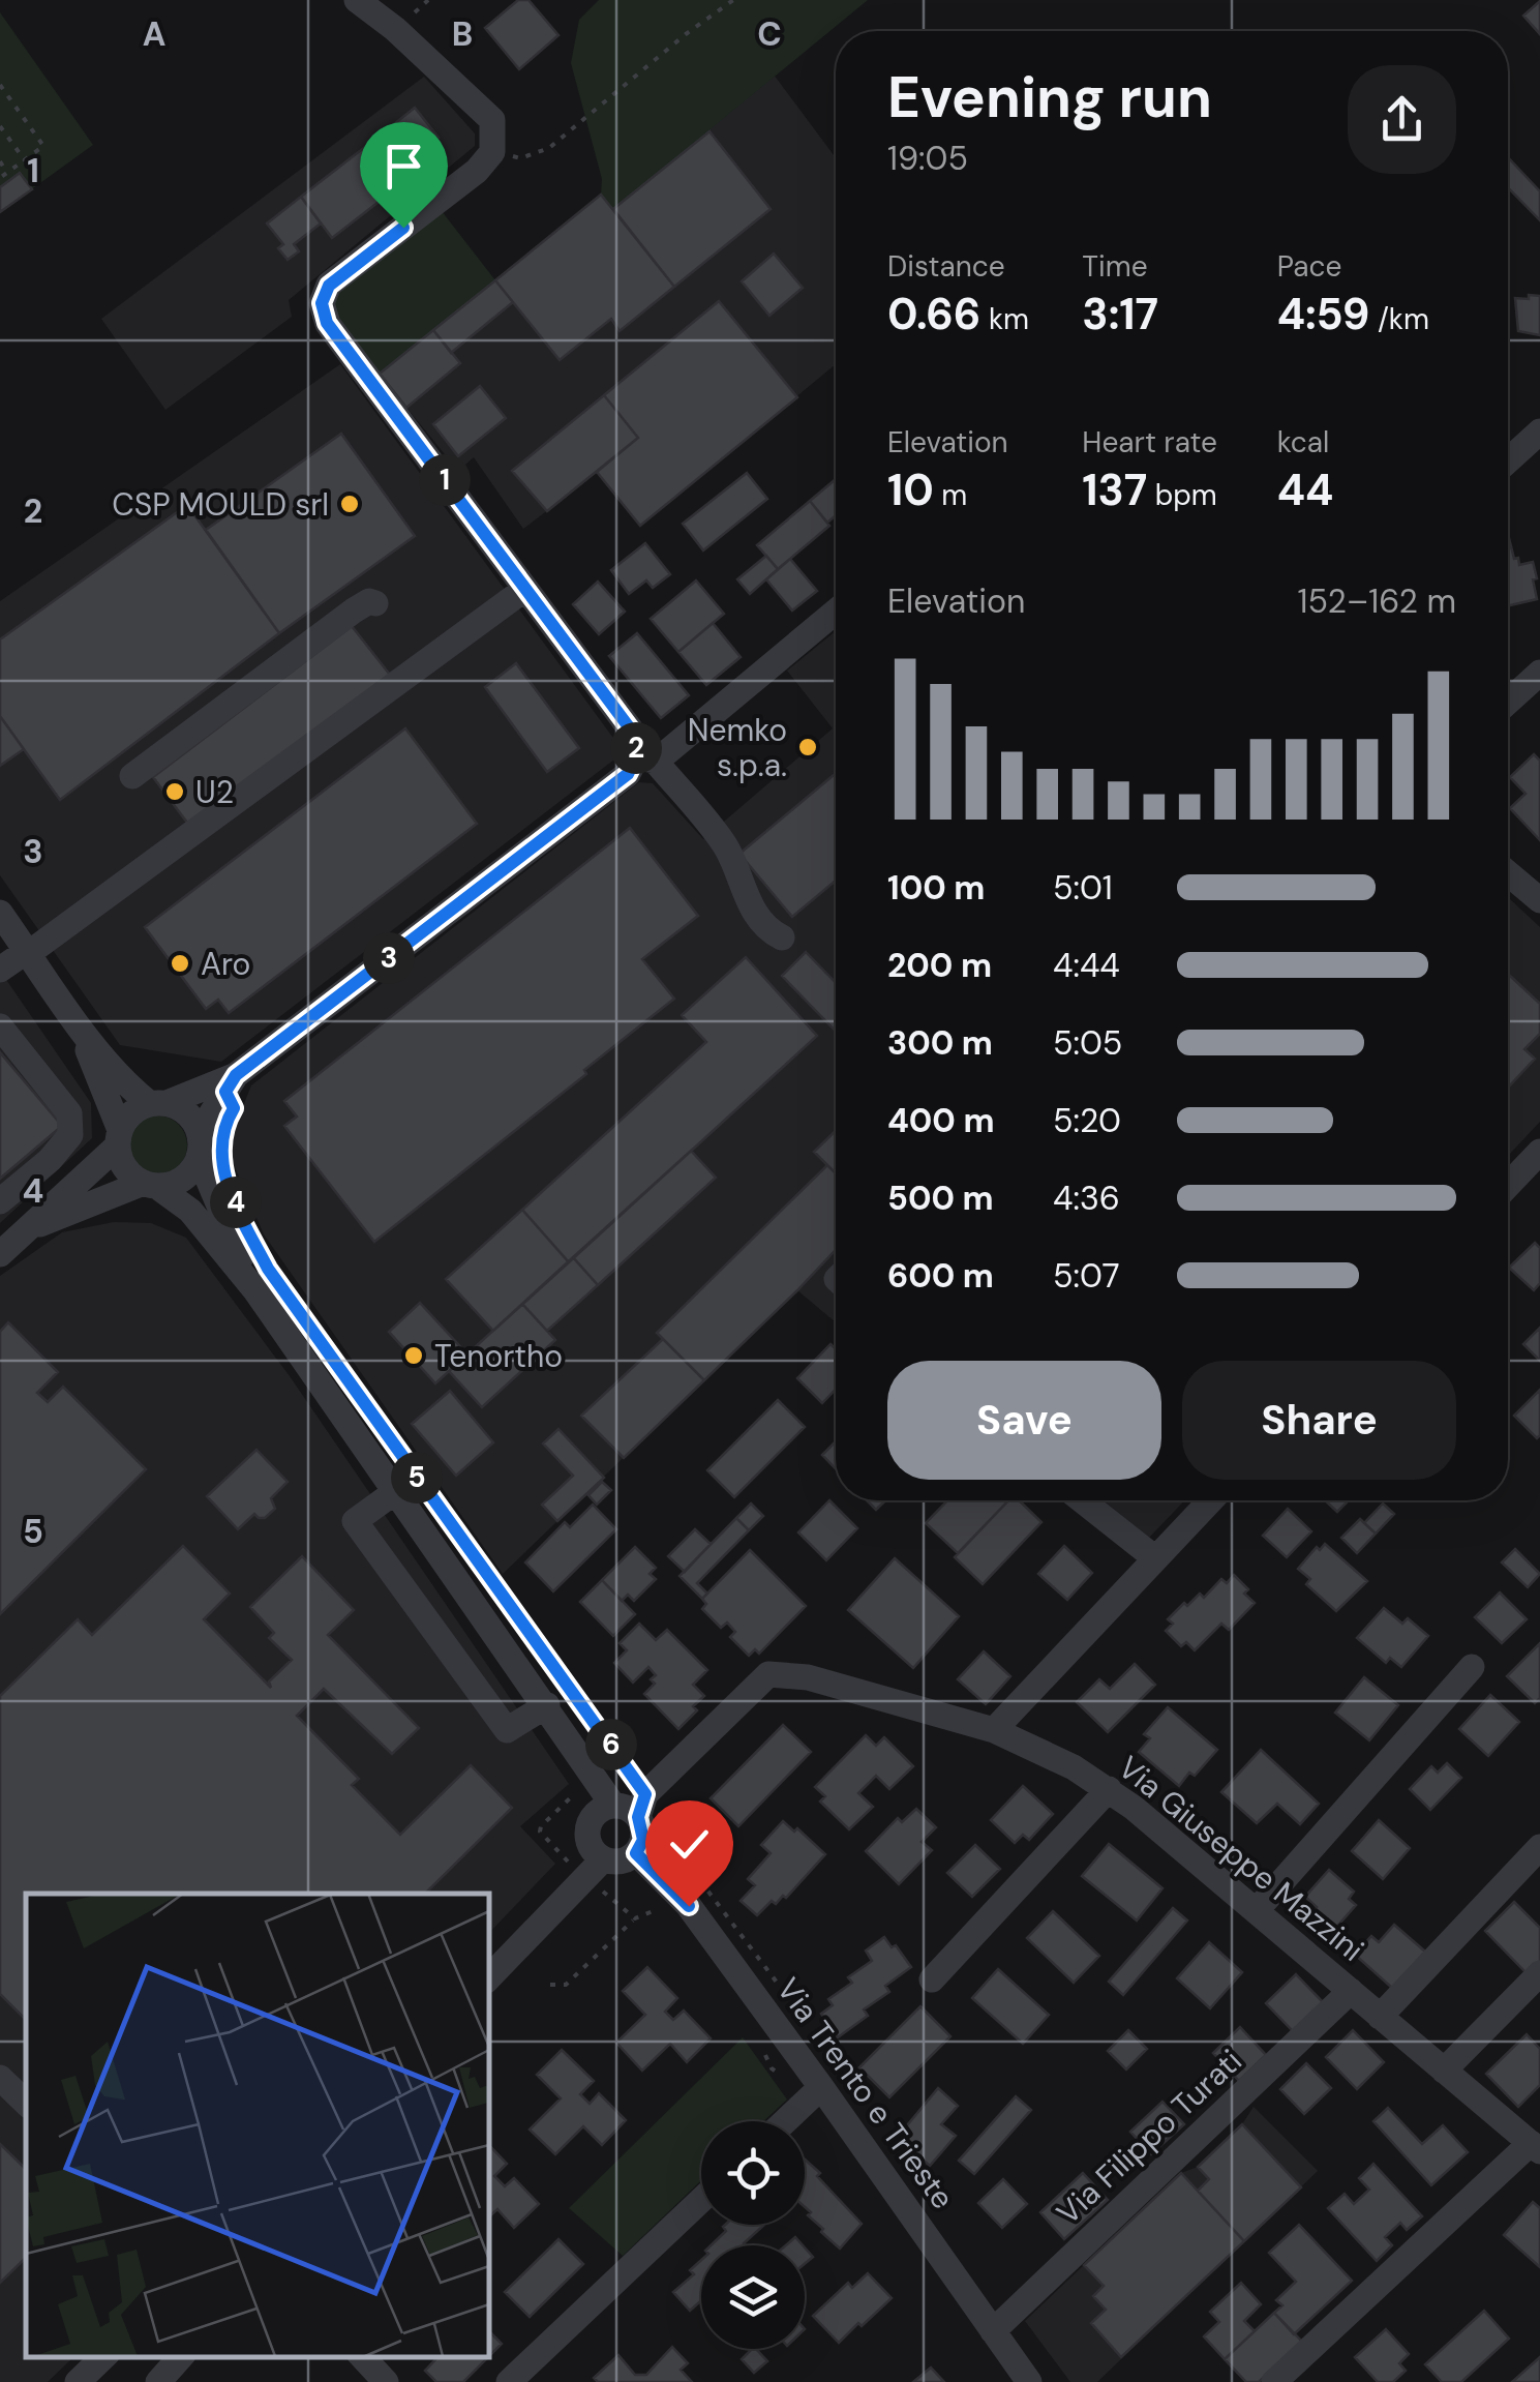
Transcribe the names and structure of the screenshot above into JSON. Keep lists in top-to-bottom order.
{
  "streets": {
    "street": ["Via Giuseppe Mazzini", "Via Trento e Trieste", "Via Filippo Turati"]
  },
  "crossings": [
    ["Via Giuseppe Mazzini", "Via Trento e Trieste"],
    ["Via Giuseppe Mazzini", "Via Filippo Turati"],
    ["Via Trento e Trieste", "Via Filippo Turati"]
  ],
  "places": [
    "CSP MOULD srl",
    "Nemko s.p.a.",
    "U2",
    "Aro",
    "Tenortho"
  ],
  "page": {
    "heading": ["Evening run", "19:05"],
    "stats": [
      ["Distance", "0.66 km"],
      ["Time", "3:17"],
      ["Pace", "4:59 /km"],
      ["Elevation", "10 m"],
      ["Heart rate", "137 bpm"],
      ["kcal", "44"]
    ],
    "pins": [
      "1",
      "2",
      "3",
      "4",
      "5",
      "6"
    ],
    "chart": ["Elevation", "152–162 m"],
    "list": [
      {
        "name": "100 m",
        "note": "5:01"
      },
      {
        "name": "200 m",
        "note": "4:44"
      },
      {
        "name": "300 m",
        "note": "5:05"
      },
      {
        "name": "400 m",
        "note": "5:20"
      },
      {
        "name": "500 m",
        "note": "4:36"
      },
      {
        "name": "600 m",
        "note": "5:07"
      }
    ],
    "buttons": ["Save", "Share"]
  },
  "grid": {
    "columns": ["A", "B", "C"],
    "rows": [
      "1",
      "2",
      "3",
      "4",
      "5"
    ]
  }
}
